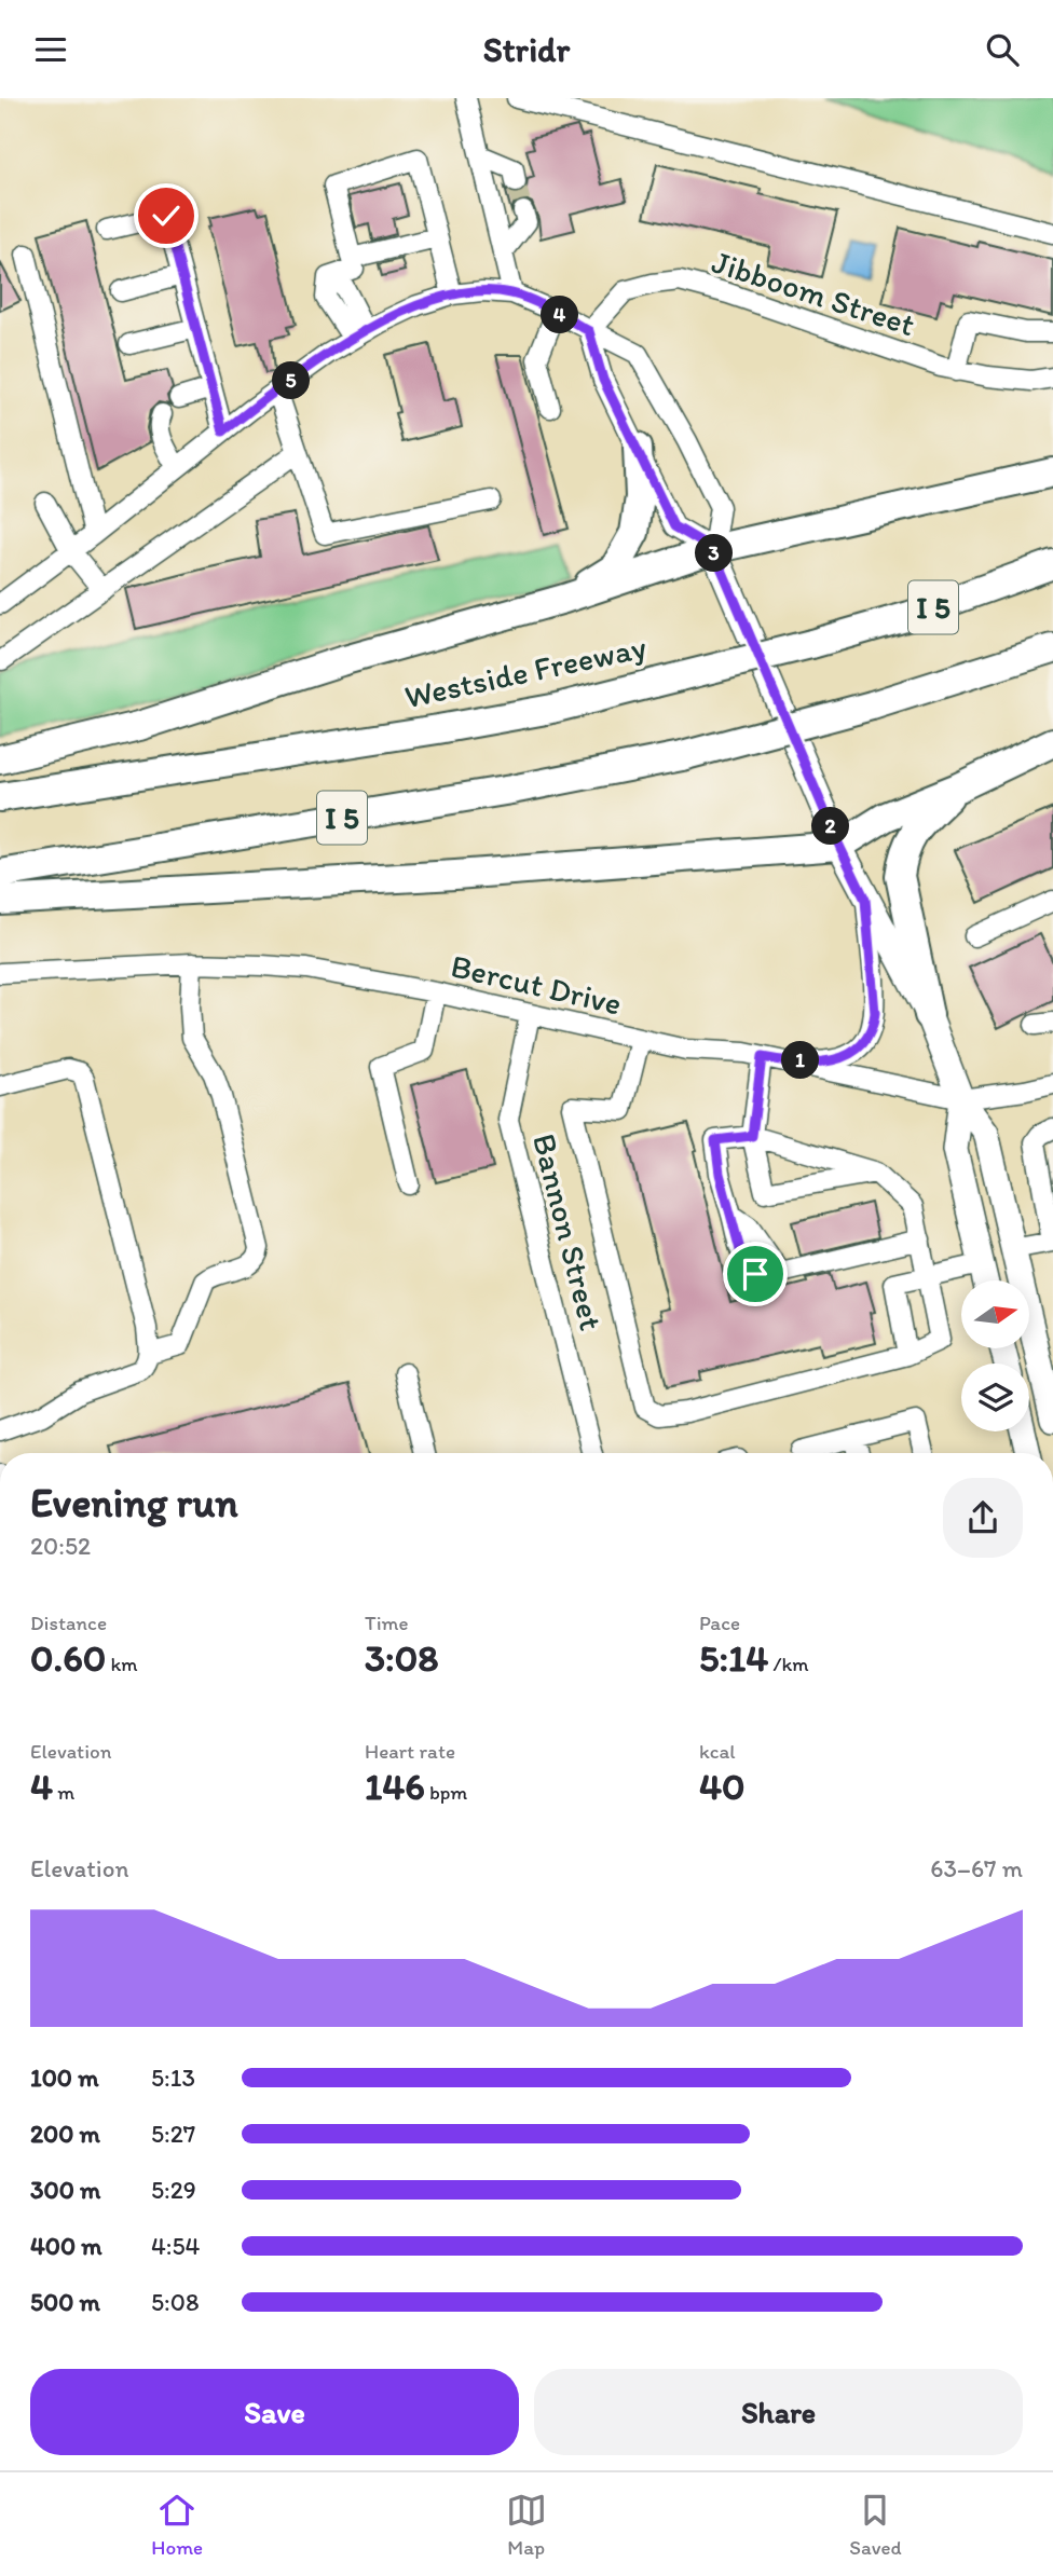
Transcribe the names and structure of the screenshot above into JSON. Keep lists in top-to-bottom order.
{
  "streets": {
    "highway": ["I 5", "Westside Freeway"],
    "street": ["Jibboom Street", "Bercut Drive", "Bannon Street"]
  },
  "crossings": [
    ["Bercut Drive", "Bannon Street"]
  ],
  "north": "right",
  "page": {
    "header": "Stridr",
    "pins": [
      "4",
      "5",
      "3",
      "2",
      "1"
    ],
    "heading": ["Evening run", "20:52"],
    "stats": [
      ["Distance", "0.60 km"],
      ["Time", "3:08"],
      ["Pace", "5:14 /km"],
      ["Elevation", "4 m"],
      ["Heart rate", "146 bpm"],
      ["kcal", "40"]
    ],
    "chart": ["Elevation", "63–67 m"],
    "list": [
      {
        "name": "100 m",
        "note": "5:13"
      },
      {
        "name": "200 m",
        "note": "5:27"
      },
      {
        "name": "300 m",
        "note": "5:29"
      },
      {
        "name": "400 m",
        "note": "4:54"
      },
      {
        "name": "500 m",
        "note": "5:08"
      }
    ],
    "buttons": ["Save", "Share"],
    "tabs": ["Home", "Map", "Saved"]
  }
}
